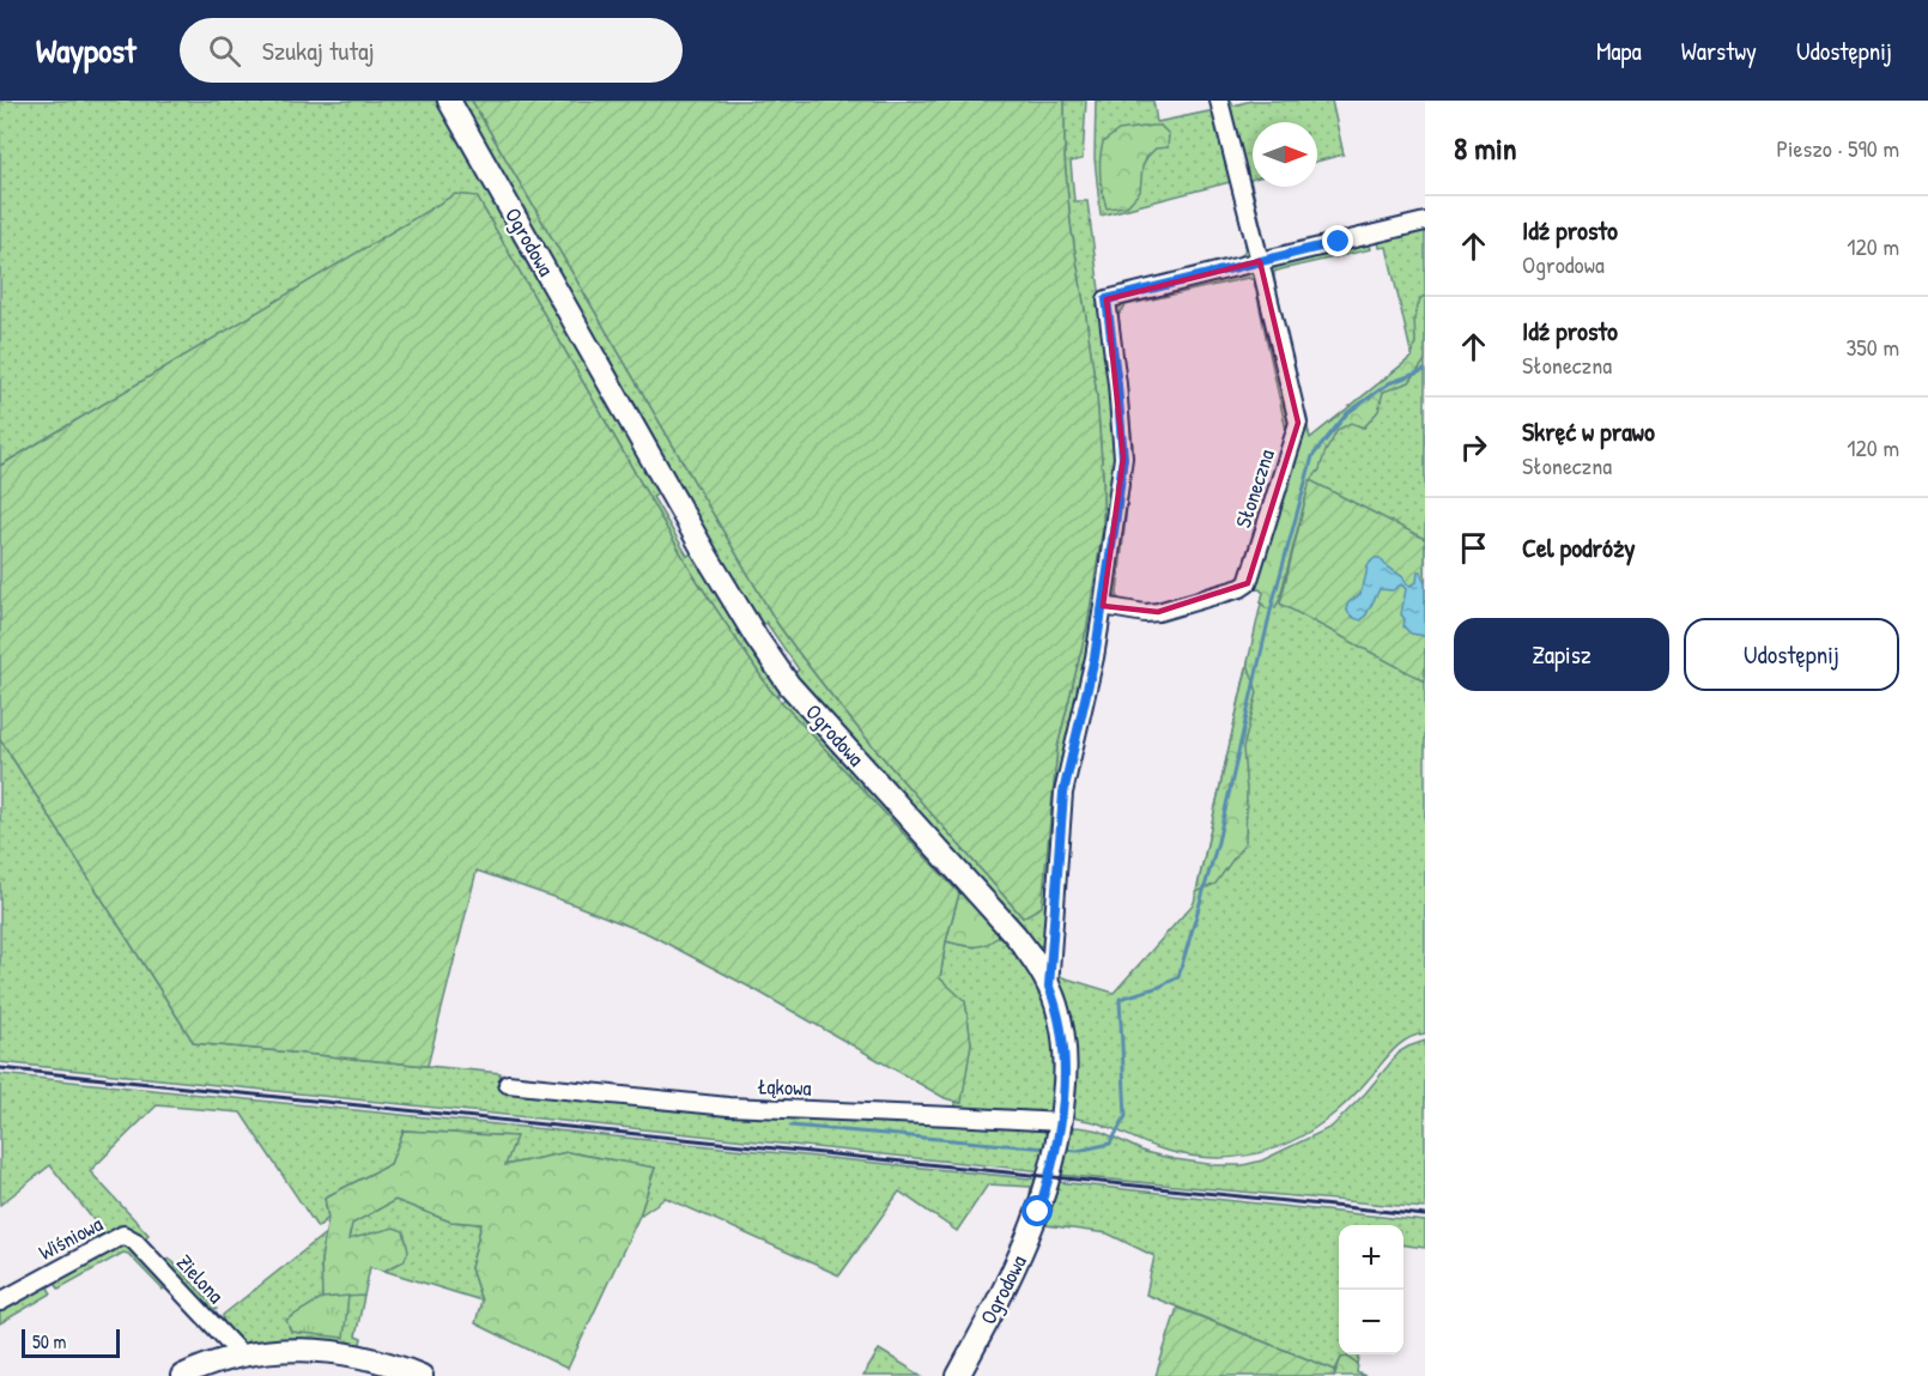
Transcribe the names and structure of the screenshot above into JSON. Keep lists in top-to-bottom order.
{
  "streets": {
    "street": [
      "Ogrodowa",
      "Słoneczna",
      "Łąkowa",
      "Wiśniowa",
      "Zielona"
    ]
  },
  "crossings": [
    ["Ogrodowa", "Łąkowa"],
    ["Wiśniowa", "Zielona"]
  ],
  "scale_bar": "50 m",
  "north": "right",
  "page": {
    "header": "Waypost",
    "search": "Szukaj tutaj",
    "nav": ["Mapa", "Warstwy", "Udostępnij"],
    "heading": ["8 min", "Pieszo · 590 m"],
    "list": [
      ["Idź prosto", "Ogrodowa", "120 m"],
      ["Idź prosto", "Słoneczna", "350 m"],
      ["Skręć w prawo", "Słoneczna", "120 m"],
      "Cel podróży"
    ],
    "buttons": ["Zapisz", "Udostępnij"],
    "map_buttons": ["+", "−"],
    "scale": "50 m"
  }
}
